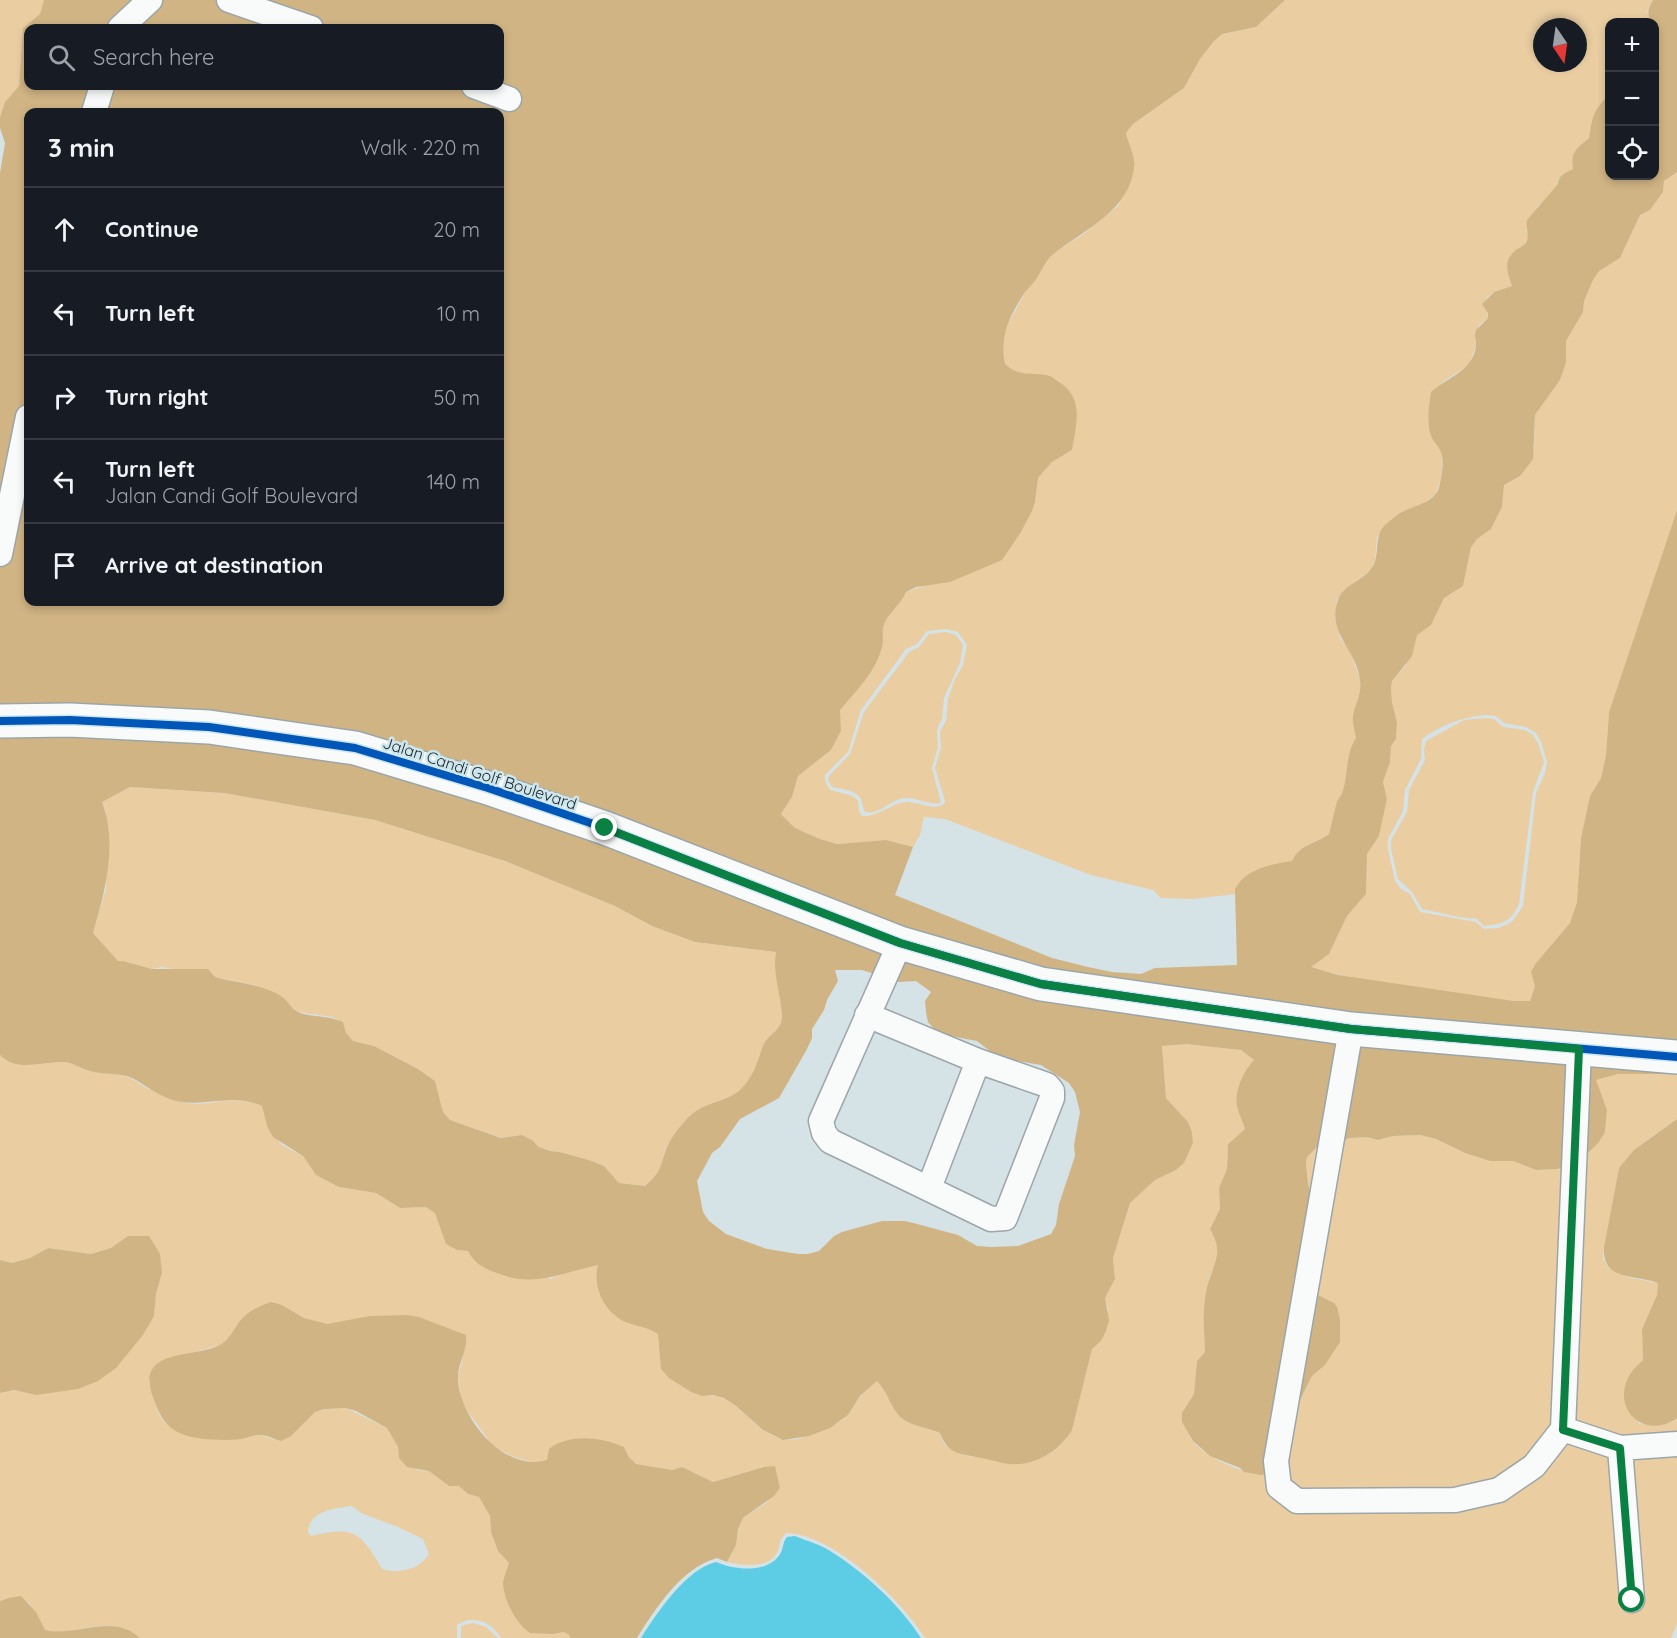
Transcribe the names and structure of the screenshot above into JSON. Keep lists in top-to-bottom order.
{
  "streets": {
    "street": ["Jalan Candi Golf Boulevard"]
  },
  "north": "bottom",
  "page": {
    "map_buttons": ["+", "−"],
    "search": "Search here",
    "heading": ["3 min", "Walk · 220 m"],
    "list": [
      ["Continue", "20 m"],
      ["Turn left", "10 m"],
      ["Turn right", "50 m"],
      ["Turn left", "Jalan Candi Golf Boulevard", "140 m"],
      "Arrive at destination"
    ]
  }
}
